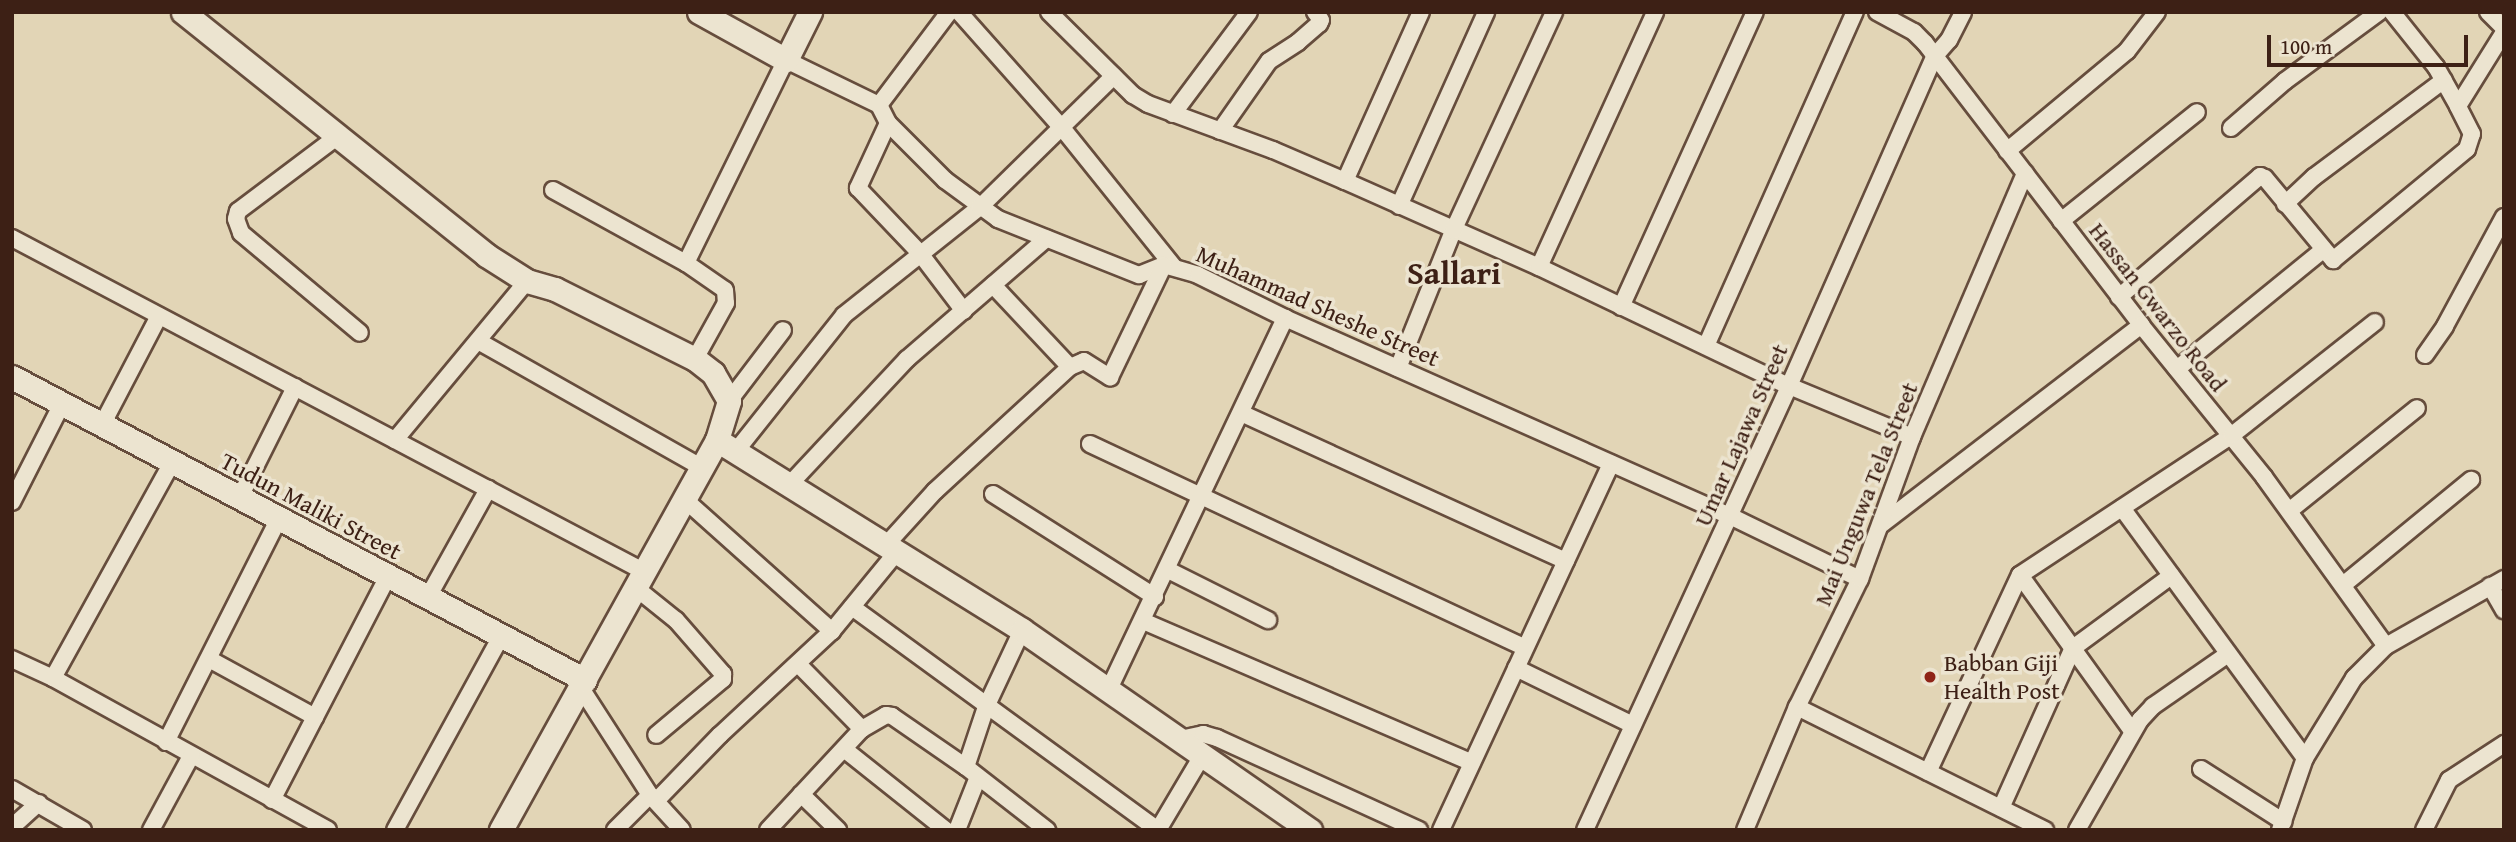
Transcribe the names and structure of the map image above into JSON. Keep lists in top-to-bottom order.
{
  "streets": {
    "street": [
      "Muhammad Sheshe Street",
      "Hassan Gwarzo Road",
      "Umar Lajawa Street",
      "Mai Unguwa Tela Street",
      "Tudun Maliki Street"
    ]
  },
  "crossings": [
    ["Muhammad Sheshe Street", "Umar Lajawa Street"],
    ["Muhammad Sheshe Street", "Mai Unguwa Tela Street"],
    ["Hassan Gwarzo Road", "Umar Lajawa Street"],
    ["Hassan Gwarzo Road", "Mai Unguwa Tela Street"]
  ],
  "districts": ["Sallari"],
  "places": ["Babban Giji Health Post"],
  "scale_bar": "100 m"
}
